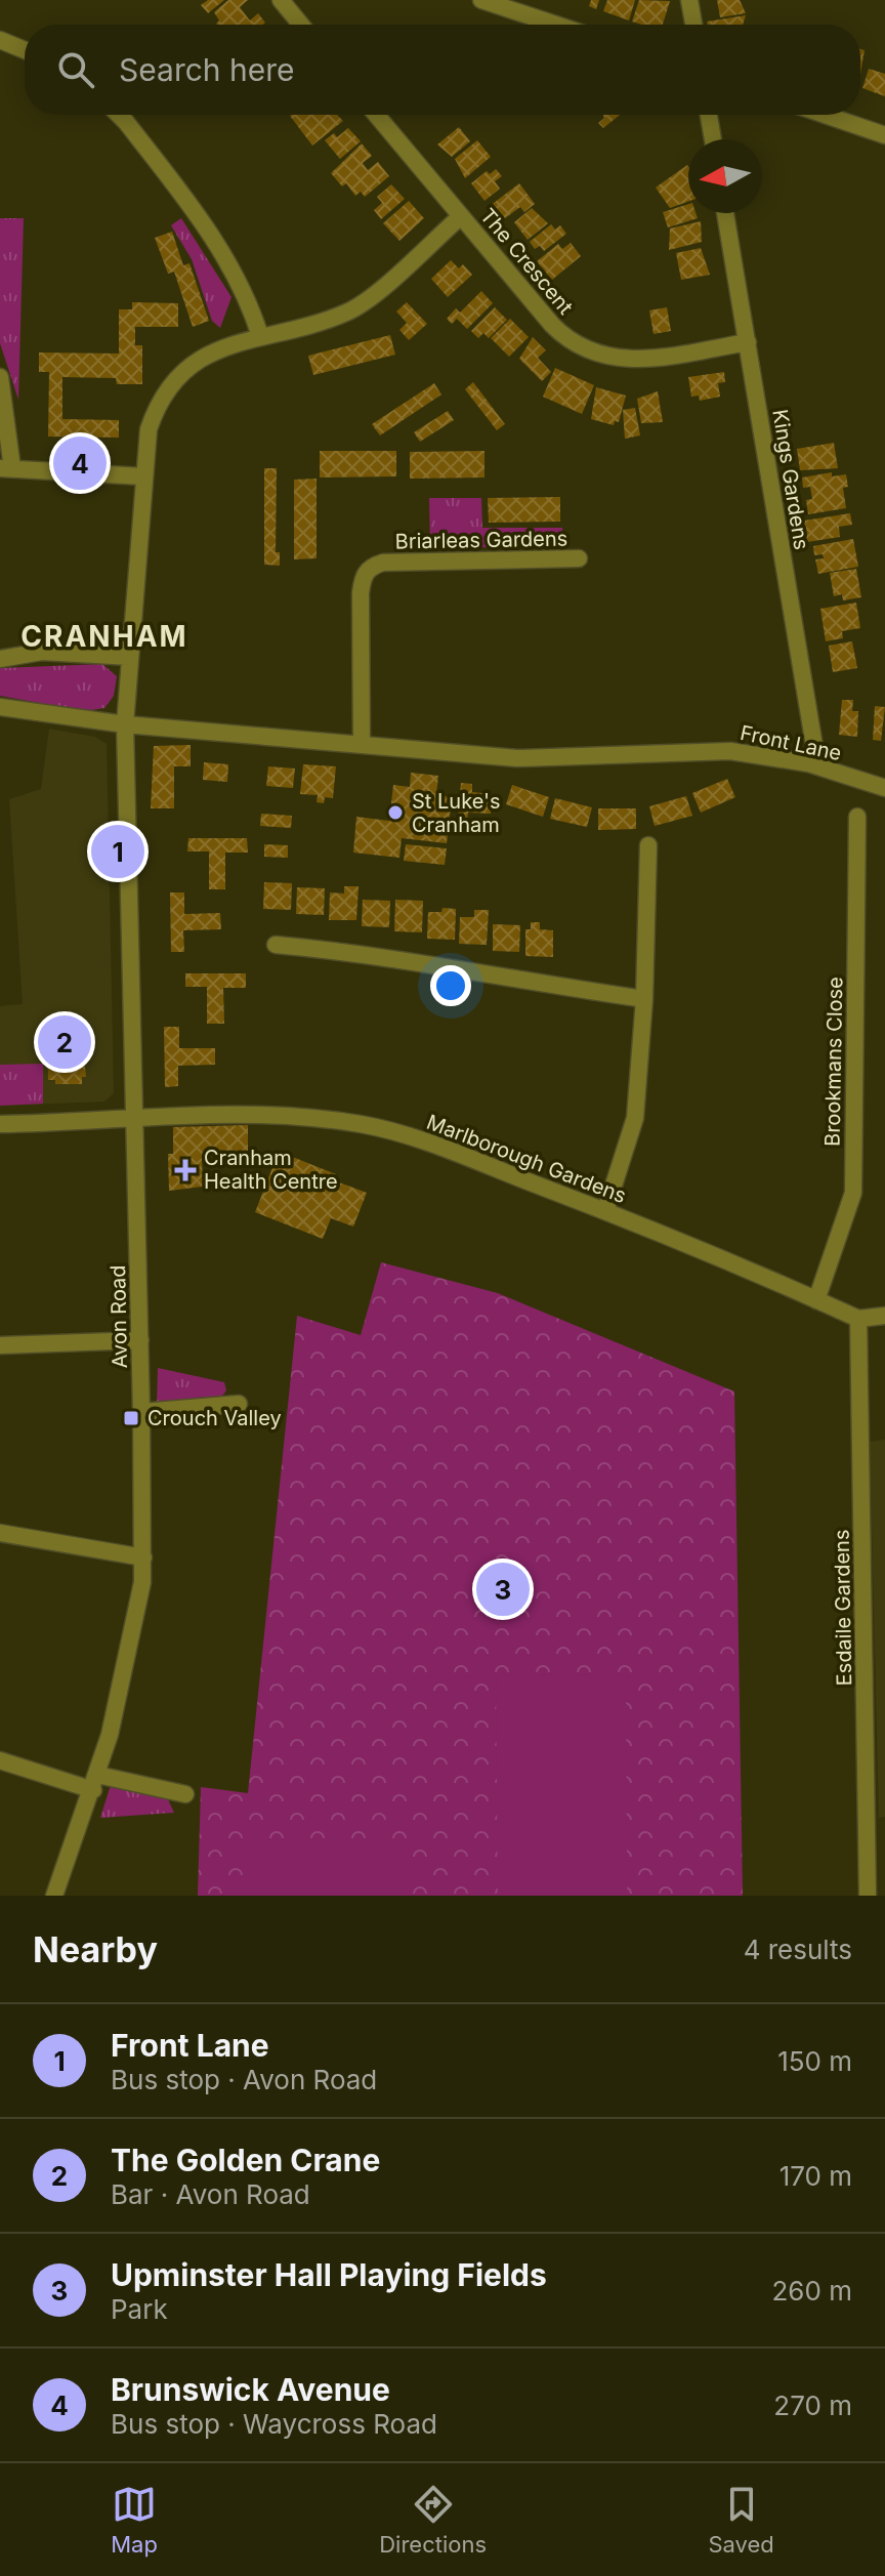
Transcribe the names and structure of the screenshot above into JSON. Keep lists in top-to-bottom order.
{
  "streets": {
    "street": [
      "The Crescent",
      "Kings Gardens",
      "Briarleas Gardens",
      "Front Lane",
      "Brookmans Close",
      "Marlborough Gardens",
      "Avon Road",
      "Esdaile Gardens"
    ]
  },
  "crossings": [
    ["The Crescent", "Kings Gardens"],
    ["The Crescent", "Avon Road"],
    ["Kings Gardens", "Front Lane"],
    ["Briarleas Gardens", "Front Lane"],
    ["Front Lane", "Avon Road"],
    ["Brookmans Close", "Marlborough Gardens"],
    ["Marlborough Gardens", "Avon Road"],
    ["Marlborough Gardens", "Esdaile Gardens"]
  ],
  "districts": ["CRANHAM"],
  "places": {
    "other": ["St Luke's Cranham"],
    "health": ["Cranham Health Centre"],
    "transit": ["Crouch Valley"]
  },
  "north": "left",
  "page": {
    "search": "Search here",
    "pins": [
      "4",
      "1",
      "2",
      "3"
    ],
    "heading": ["Nearby", "4 results"],
    "list": [
      {
        "mark": "1",
        "name": "Front Lane",
        "note": "Bus stop · Avon Road",
        "value": "150 m"
      },
      {
        "mark": "2",
        "name": "The Golden Crane",
        "note": "Bar · Avon Road",
        "value": "170 m"
      },
      {
        "mark": "3",
        "name": "Upminster Hall Playing Fields",
        "note": "Park",
        "value": "260 m"
      },
      {
        "mark": "4",
        "name": "Brunswick Avenue",
        "note": "Bus stop · Waycross Road",
        "value": "270 m"
      }
    ],
    "nav": ["Map", "Directions", "Saved"]
  }
}
